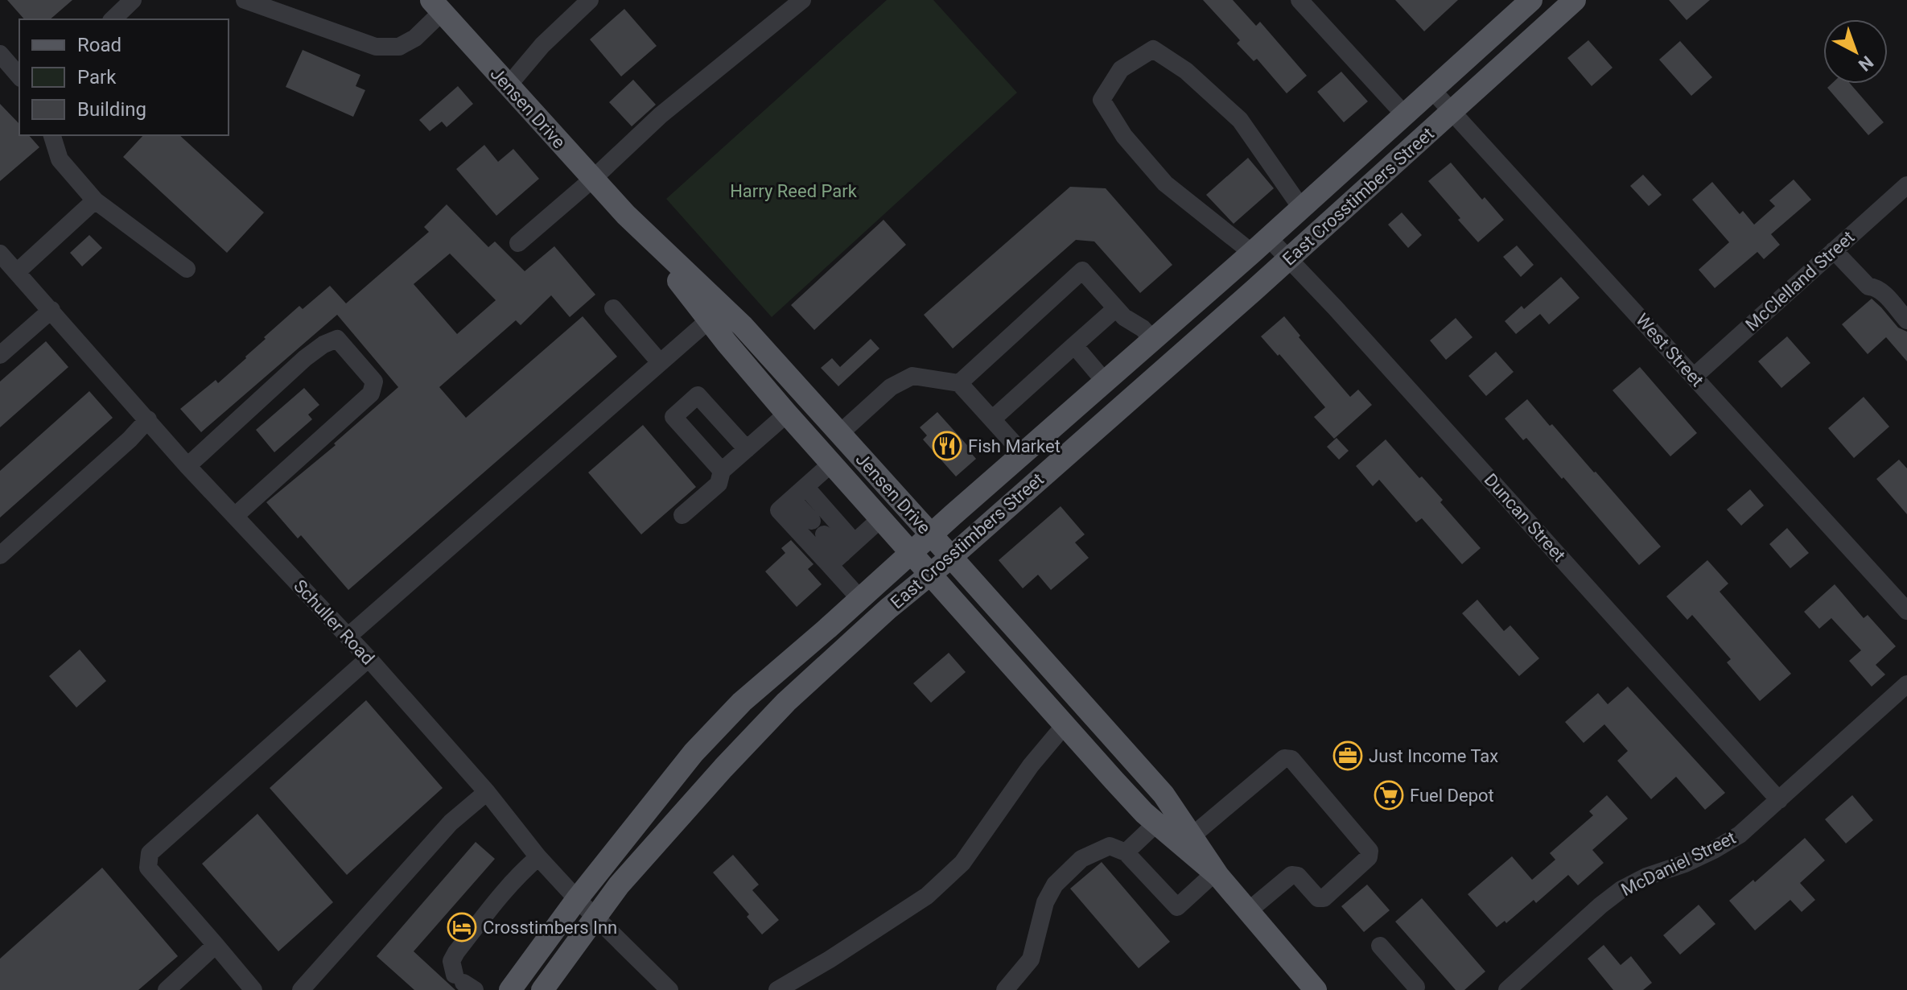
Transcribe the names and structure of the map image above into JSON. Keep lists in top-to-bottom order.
{
  "streets": {
    "main road": ["Jensen Drive", "East Crosstimbers Street"],
    "street": [
      "McClelland Street",
      "West Street",
      "Duncan Street",
      "Schuller Road",
      "McDaniel Street"
    ]
  },
  "crossings": [
    ["Jensen Drive", "East Crosstimbers Street"],
    ["East Crosstimbers Street", "West Street"],
    ["East Crosstimbers Street", "Duncan Street"],
    ["East Crosstimbers Street", "Schuller Road"],
    ["McClelland Street", "West Street"],
    ["Duncan Street", "McDaniel Street"]
  ],
  "parks": ["Harry Reed Park"],
  "places": {
    "restaurant": ["Fish Market"],
    "office": ["Just Income Tax"],
    "supermarket": ["Fuel Depot"],
    "hotel": ["Crosstimbers Inn"]
  },
  "legend": ["Road", "Park", "Building"],
  "north": "bottom right"
}
